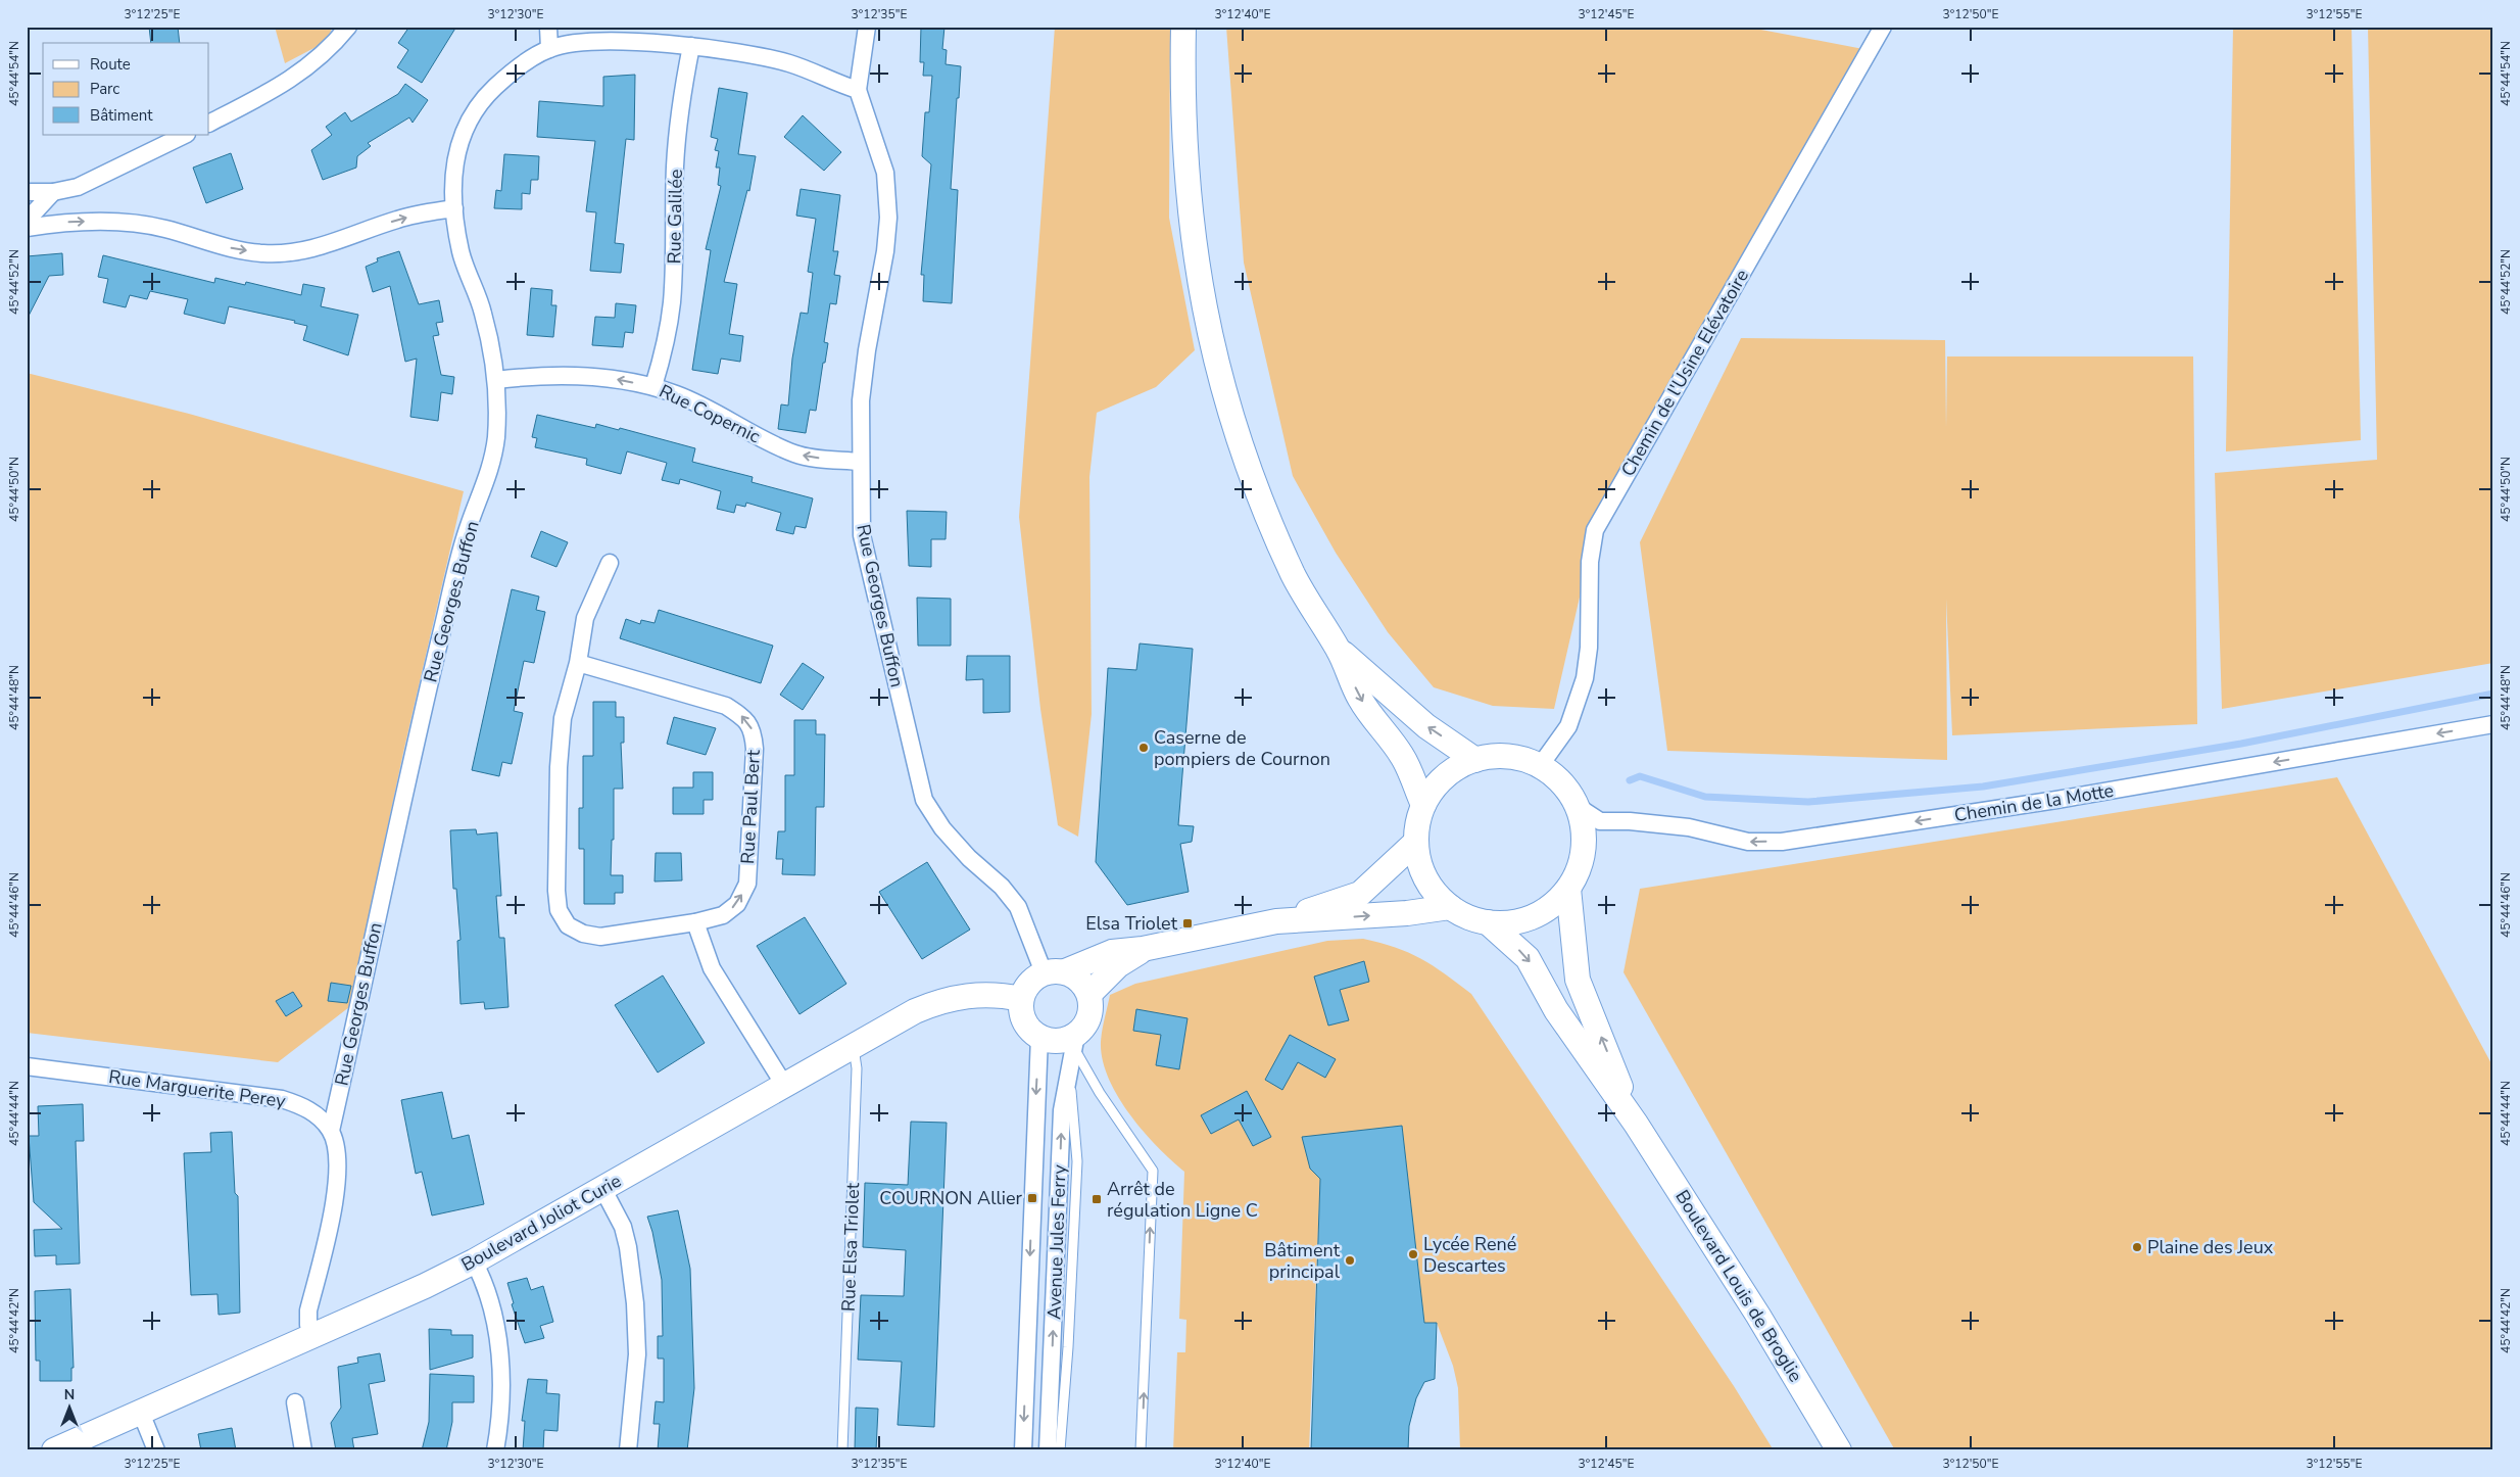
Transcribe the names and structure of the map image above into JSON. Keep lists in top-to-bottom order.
{
  "streets": {
    "main road": ["Boulevard Joliot Curie", "Boulevard Louis de Broglie"],
    "street": [
      "Rue Galilée",
      "Chemin de l'Usine Elévatoire",
      "Rue Copernic",
      "Rue Georges Buffon",
      "Chemin de la Motte",
      "Rue Paul Bert",
      "Rue Marguerite Perey",
      "Avenue Jules Ferry"
    ],
    "lane": ["Rue Elsa Triolet"]
  },
  "crossings": [
    ["Rue Galilée", "Rue Copernic"],
    ["Rue Galilée", "Rue Georges Buffon"],
    ["Chemin de l'Usine Elévatoire", "Chemin de la Motte"],
    ["Chemin de l'Usine Elévatoire", "Boulevard Louis de Broglie"],
    ["Rue Copernic", "Rue Georges Buffon"],
    ["Rue Georges Buffon", "Rue Marguerite Perey"],
    ["Rue Georges Buffon", "Boulevard Joliot Curie"],
    ["Rue Georges Buffon", "Avenue Jules Ferry"],
    ["Chemin de la Motte", "Boulevard Louis de Broglie"],
    ["Rue Marguerite Perey", "Boulevard Joliot Curie"],
    ["Boulevard Joliot Curie", "Avenue Jules Ferry"],
    ["Boulevard Joliot Curie", "Rue Elsa Triolet"]
  ],
  "one_way": ["Rue Copernic", "Chemin de la Motte"],
  "places": {
    "other": [
      "Caserne de pompiers de Cournon",
      "Plaine des Jeux",
      "Lycée René Descartes",
      "Bâtiment principal"
    ],
    "transit": ["Elsa Triolet", "COURNON Allier", "Arrêt de régulation Ligne C"]
  },
  "legend": ["Route", "Parc", "Bâtiment"],
  "north": "top",
  "coordinates": [
    "3°12'25\"E",
    "3°12'30\"E",
    "3°12'35\"E",
    "3°12'40\"E",
    "3°12'45\"E",
    "3°12'50\"E",
    "3°12'55\"E",
    "45°44'54\"N",
    "45°44'52\"N",
    "45°44'50\"N",
    "45°44'48\"N",
    "45°44'46\"N",
    "45°44'44\"N",
    "45°44'42\"N"
  ]
}
